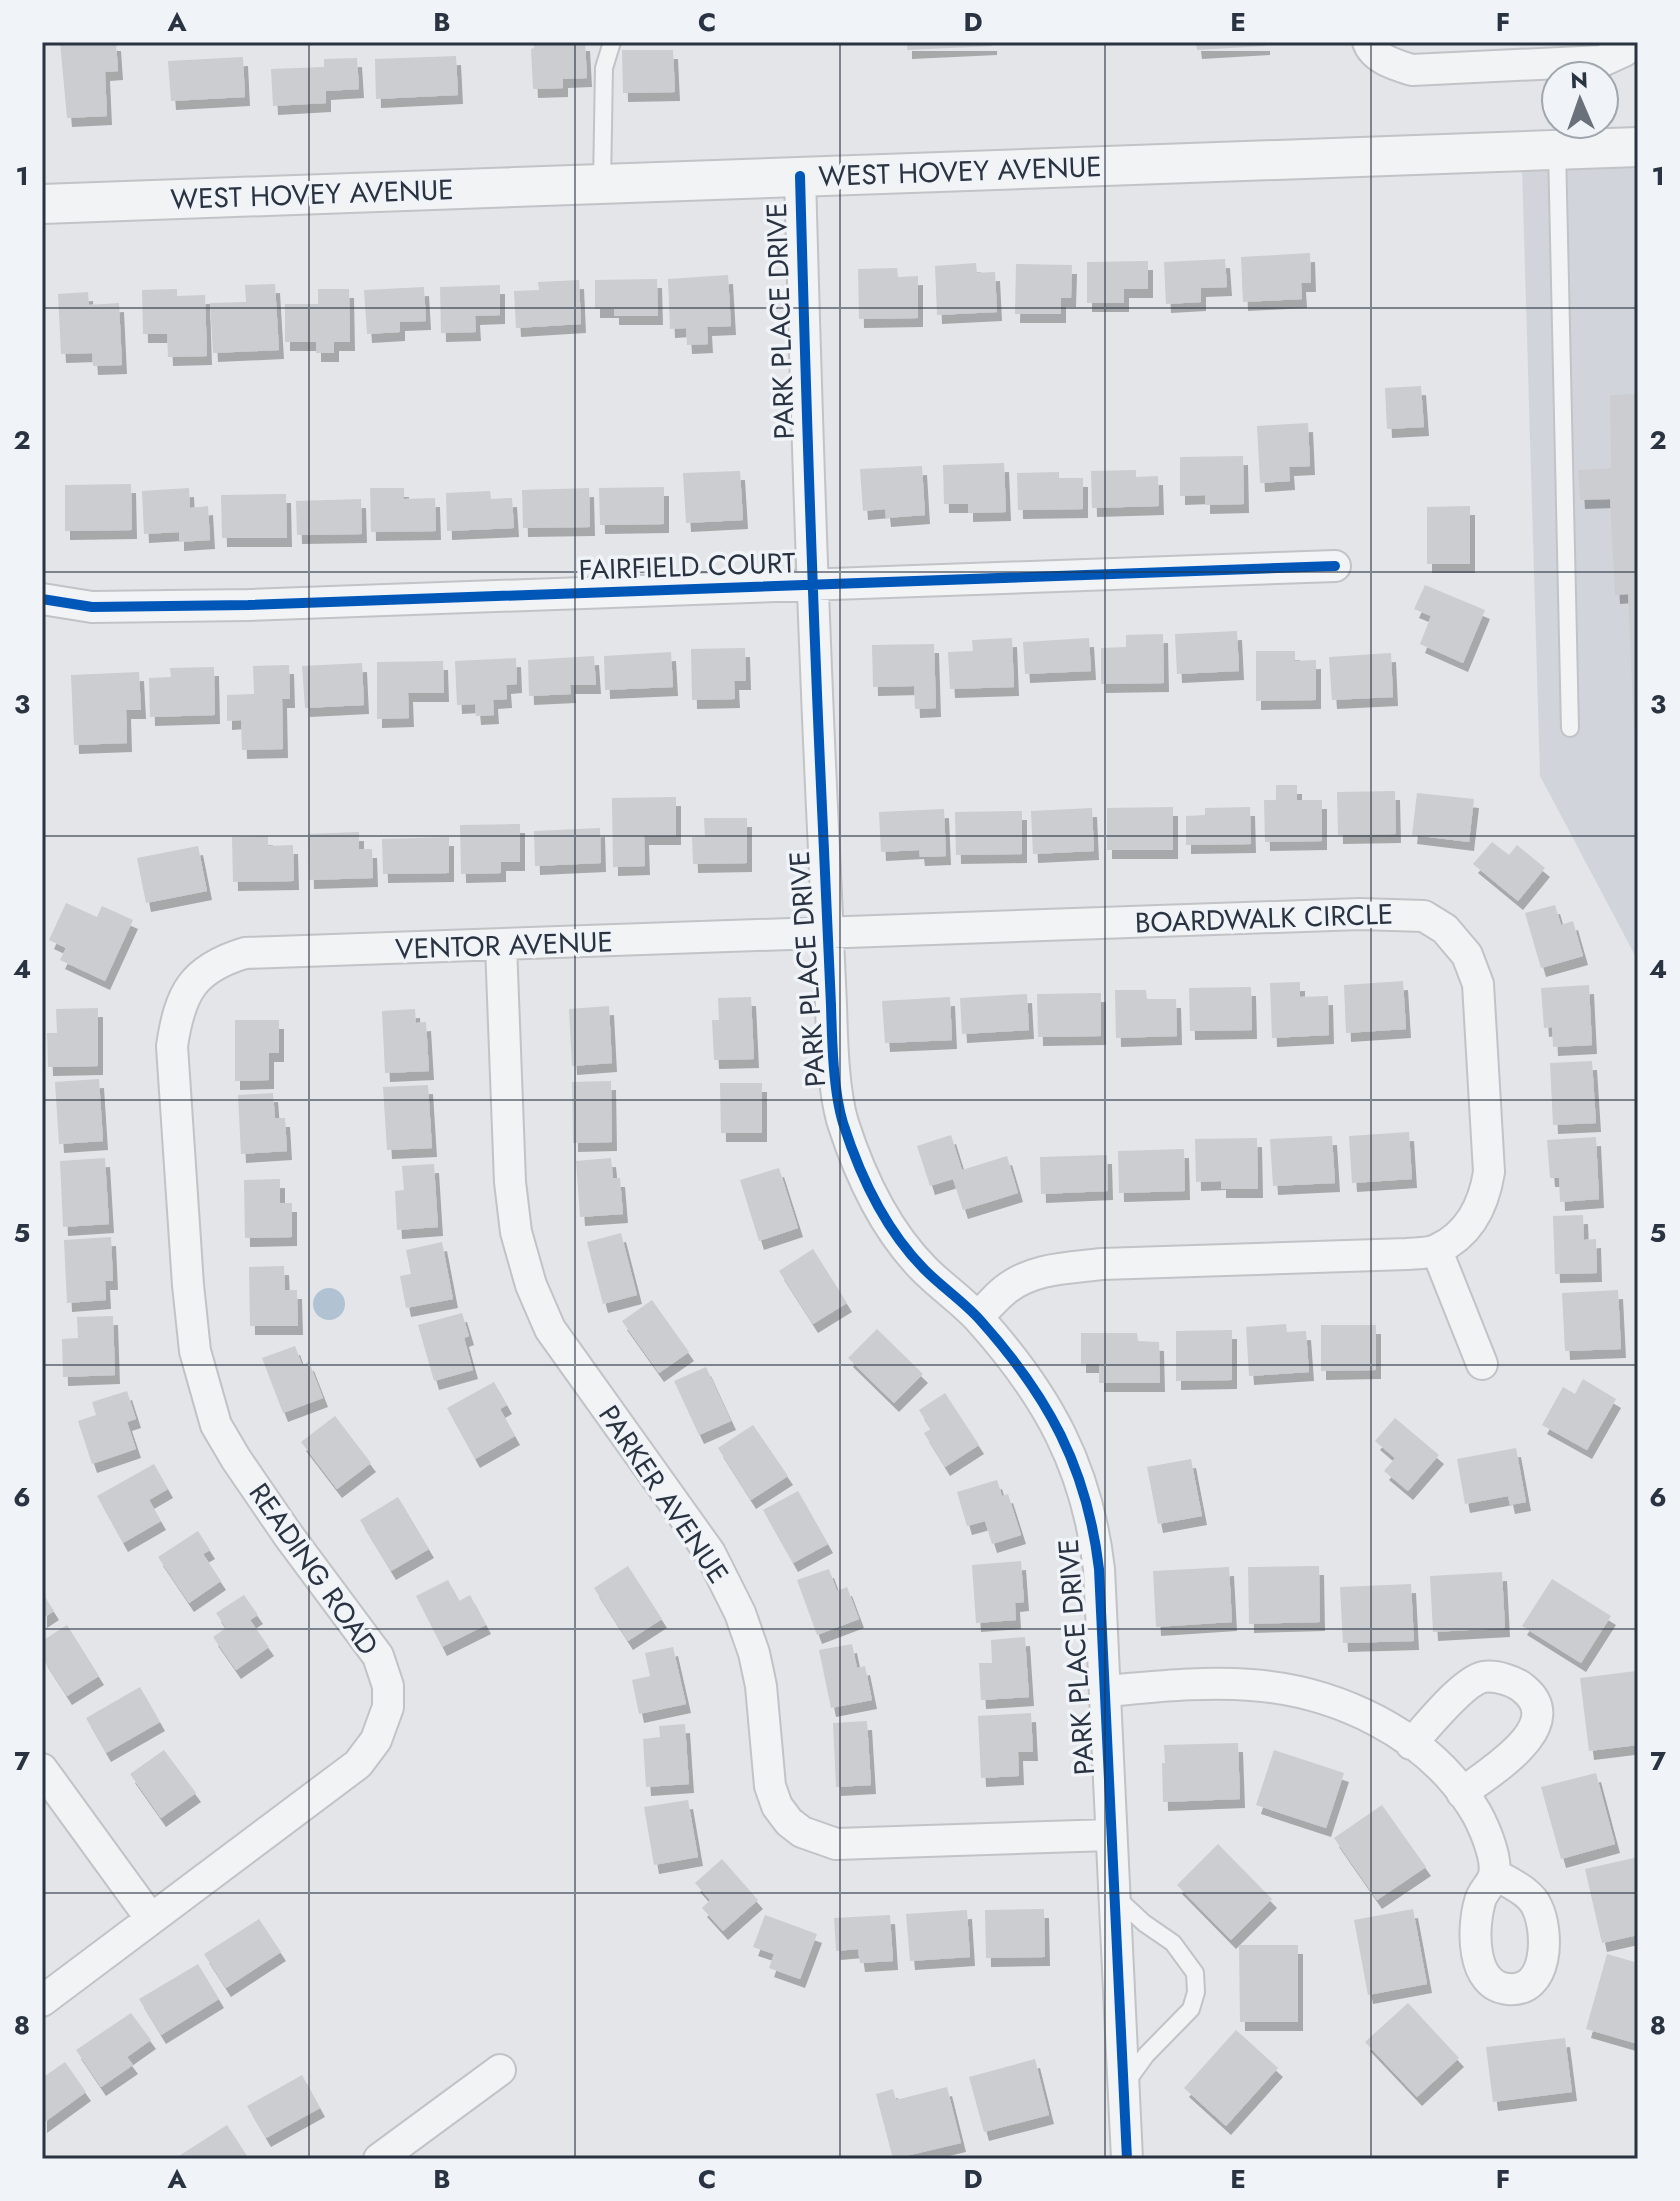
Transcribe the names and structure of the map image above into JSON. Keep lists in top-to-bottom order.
{
  "streets": {
    "street": [
      "WEST HOVEY AVENUE",
      "PARK PLACE DRIVE",
      "FAIRFIELD COURT",
      "BOARDWALK CIRCLE",
      "VENTOR AVENUE",
      "PARKER AVENUE",
      "READING ROAD"
    ]
  },
  "crossings": [
    ["WEST HOVEY AVENUE", "PARK PLACE DRIVE"],
    ["PARK PLACE DRIVE", "FAIRFIELD COURT"],
    ["PARK PLACE DRIVE", "BOARDWALK CIRCLE"],
    ["PARK PLACE DRIVE", "VENTOR AVENUE"],
    ["PARK PLACE DRIVE", "PARKER AVENUE"],
    ["BOARDWALK CIRCLE", "VENTOR AVENUE"],
    ["VENTOR AVENUE", "PARKER AVENUE"],
    ["VENTOR AVENUE", "READING ROAD"]
  ],
  "north": "top",
  "grid": {
    "columns": [
      "A",
      "B",
      "C",
      "D",
      "E",
      "F"
    ],
    "rows": [
      "1",
      "2",
      "3",
      "4",
      "5",
      "6",
      "7",
      "8"
    ]
  }
}
